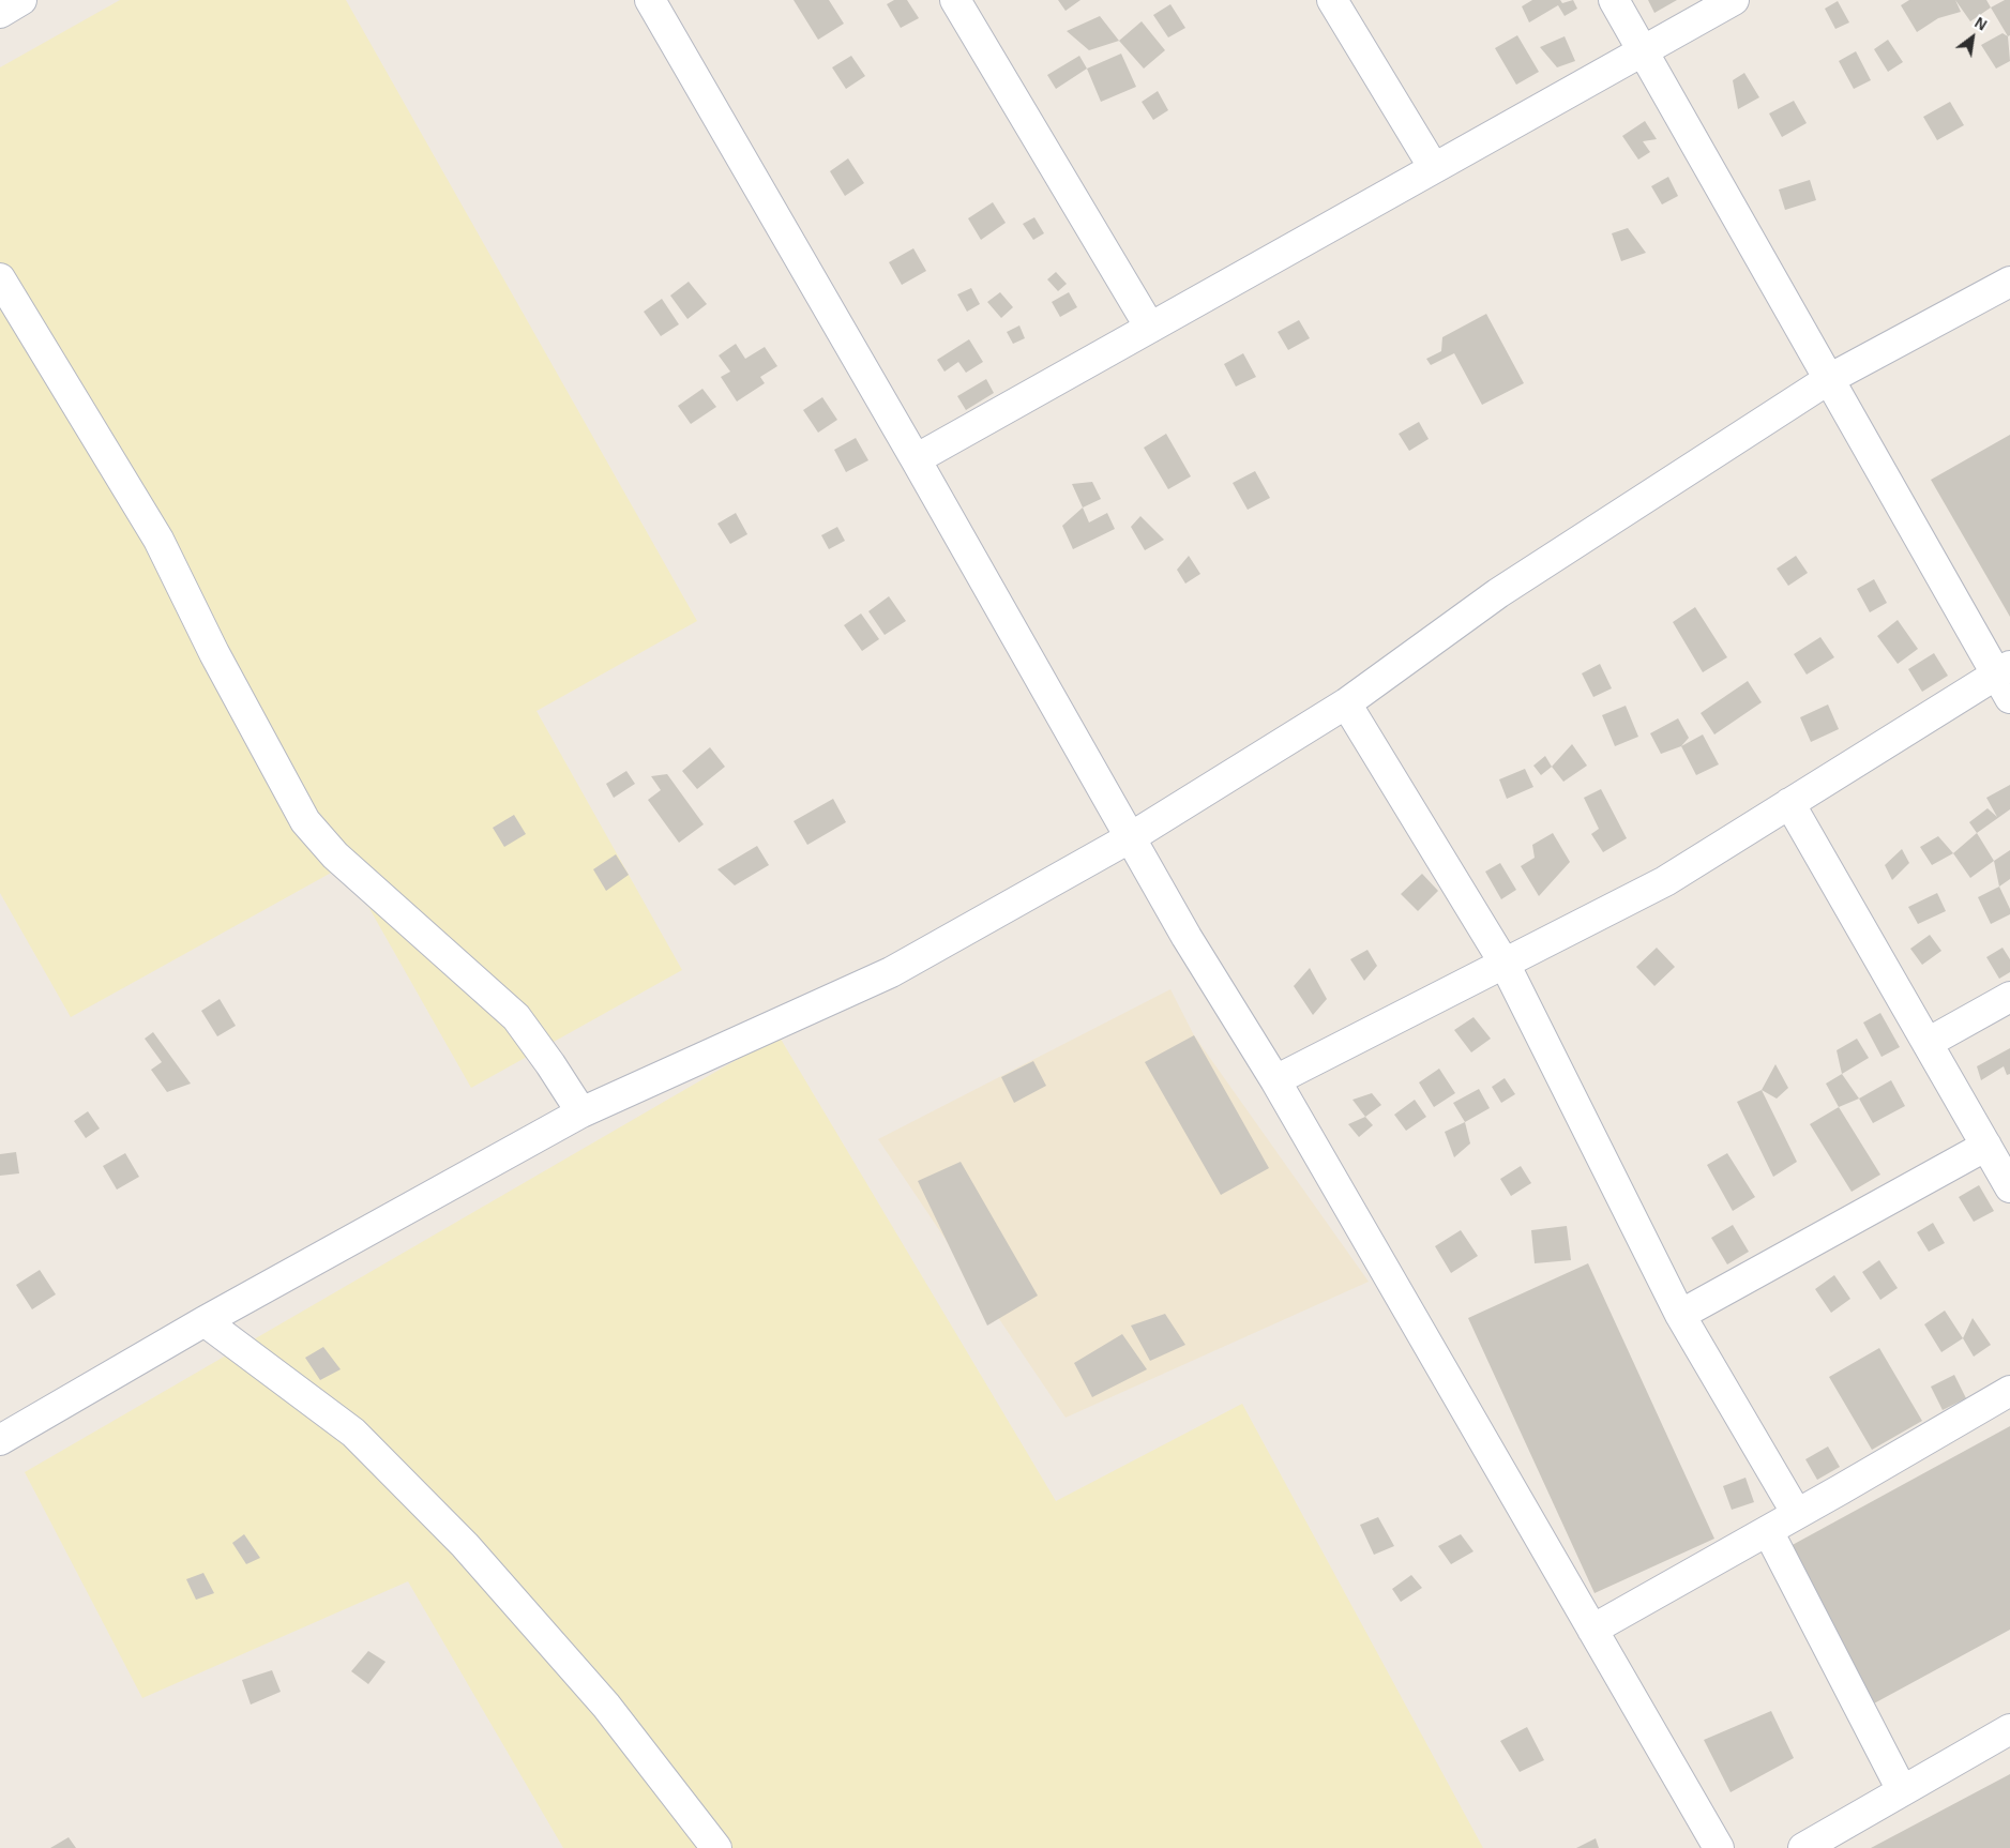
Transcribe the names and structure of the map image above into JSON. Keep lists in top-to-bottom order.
{
  "north": "top right"
}
